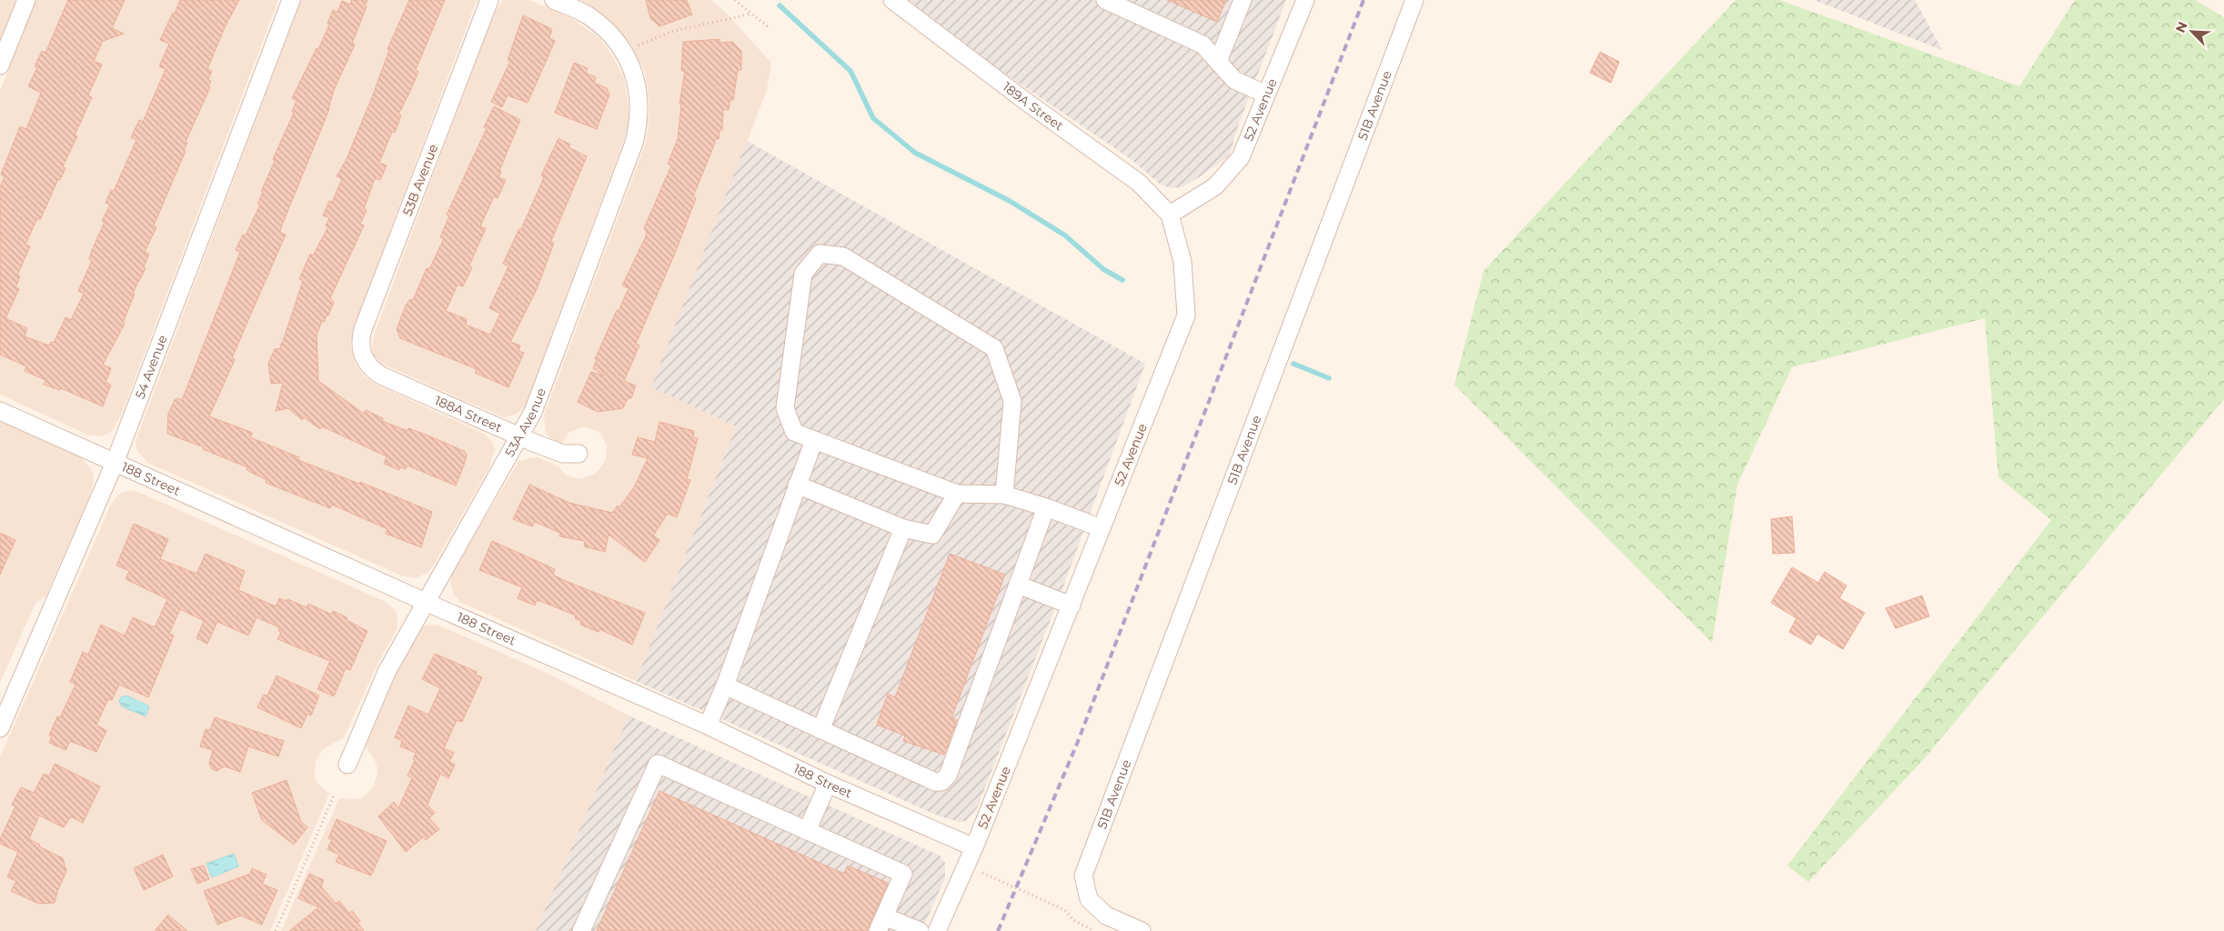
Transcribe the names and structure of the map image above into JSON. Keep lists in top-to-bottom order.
{
  "streets": {
    "street": [
      "51B Avenue",
      "189A Street",
      "52 Avenue",
      "53B Avenue",
      "54 Avenue",
      "188A Street",
      "53A Avenue",
      "188 Street"
    ]
  },
  "crossings": [
    ["189A Street", "52 Avenue"],
    ["52 Avenue", "188 Street"],
    ["53B Avenue", "188A Street"],
    ["54 Avenue", "188 Street"],
    ["188A Street", "53A Avenue"],
    ["53A Avenue", "188 Street"]
  ],
  "north": "top left"
}
